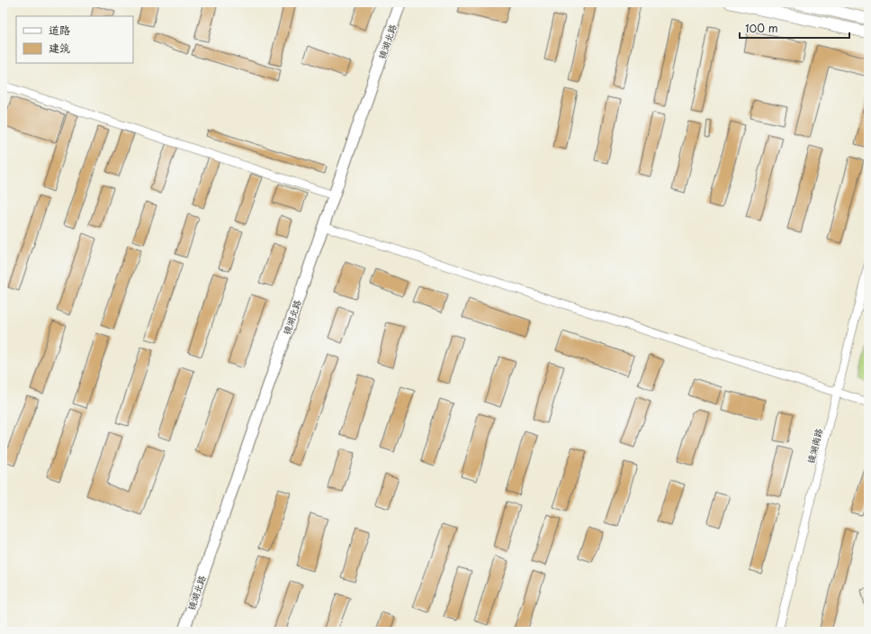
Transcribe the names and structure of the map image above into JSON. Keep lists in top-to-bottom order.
{
  "streets": {
    "street": ["镜湖北路", "镜湖南路"]
  },
  "legend": ["道路", "建筑"],
  "scale_bar": "100 m"
}
